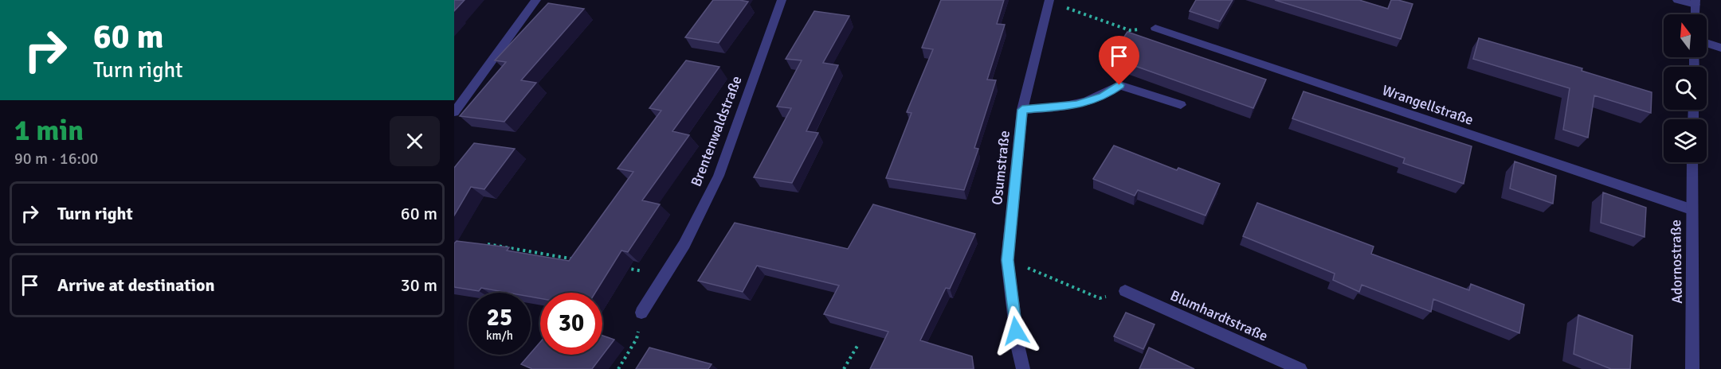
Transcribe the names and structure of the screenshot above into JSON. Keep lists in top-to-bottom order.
{
  "streets": {
    "street": [
      "Wrangellstraße",
      "Brentenwaldstraße",
      "Osumstraße",
      "Adornostraße",
      "Blumhardtstraße"
    ]
  },
  "crossings": [
    ["Wrangellstraße", "Adornostraße"]
  ],
  "north": "top",
  "page": {
    "turn": ["60 m", "Turn right"],
    "heading": ["1 min", "90 m · 16:00"],
    "list": [
      {
        "name": "Turn right",
        "value": "60 m"
      },
      {
        "name": "Arrive at destination",
        "value": "30 m"
      }
    ],
    "speed": "25 km/h",
    "limit": "30"
  }
}
